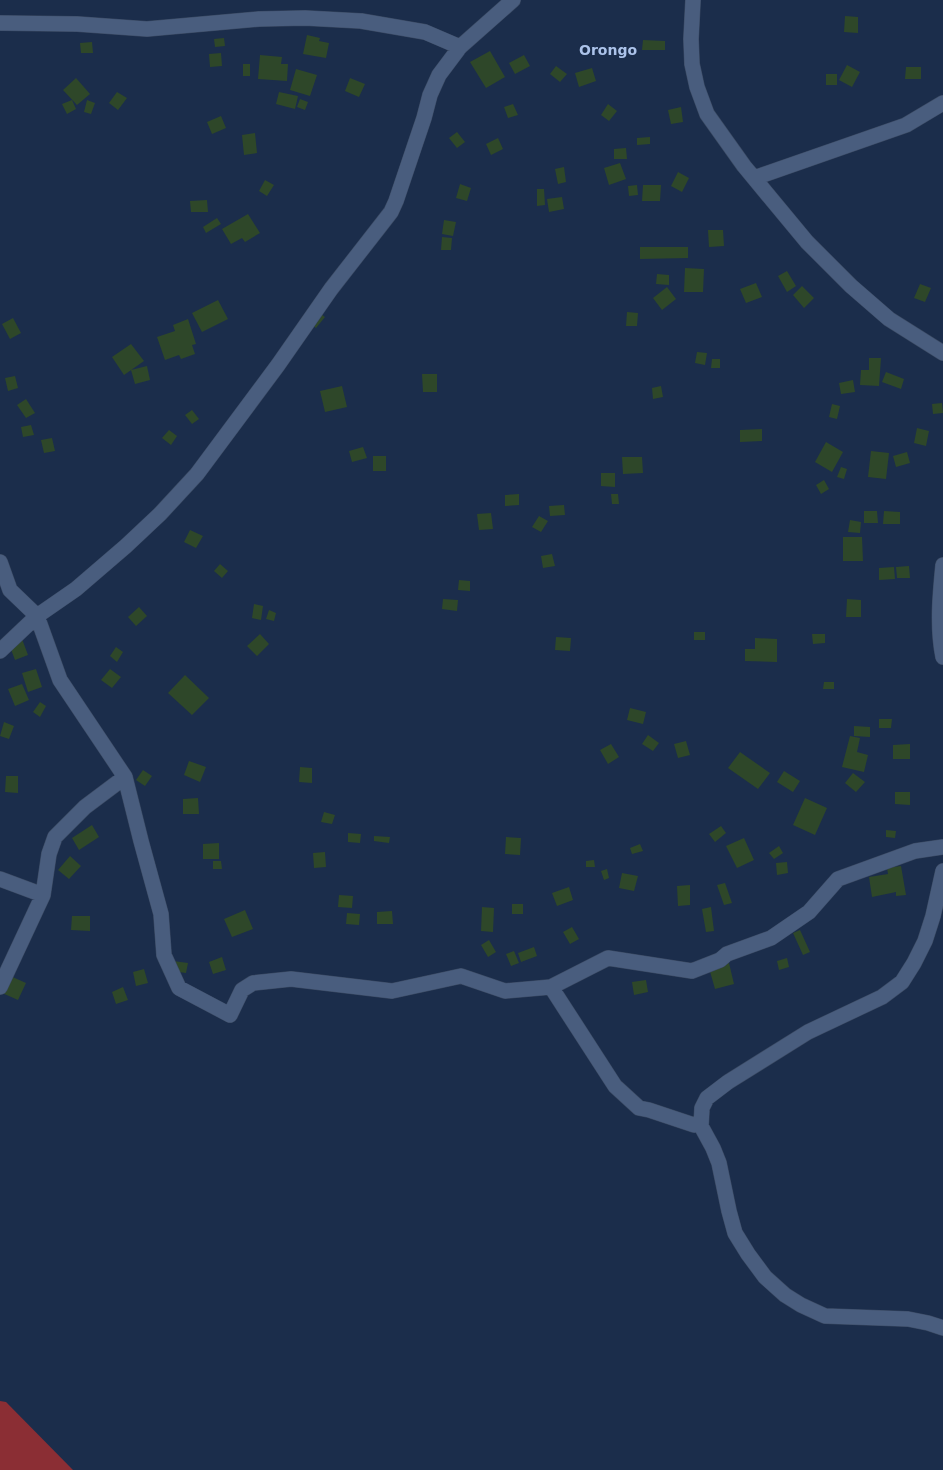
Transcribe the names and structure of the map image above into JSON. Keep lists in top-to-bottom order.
{
  "districts": ["Orongo"]
}
